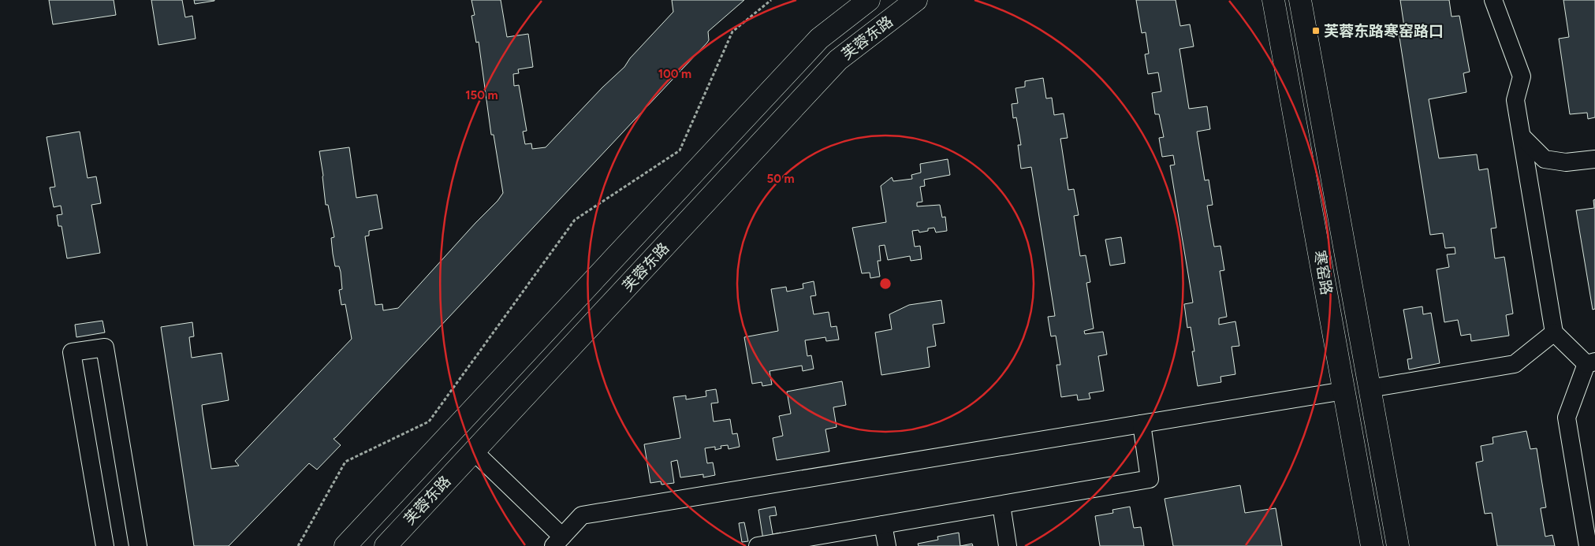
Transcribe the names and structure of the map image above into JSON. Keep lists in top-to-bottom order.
{
  "streets": {
    "main road": ["芙蓉东路", "寒窑路"]
  },
  "places": {
    "transit": ["芙蓉东路寒窑路口"]
  },
  "rings": ["100 m", "150 m", "50 m"]
}
